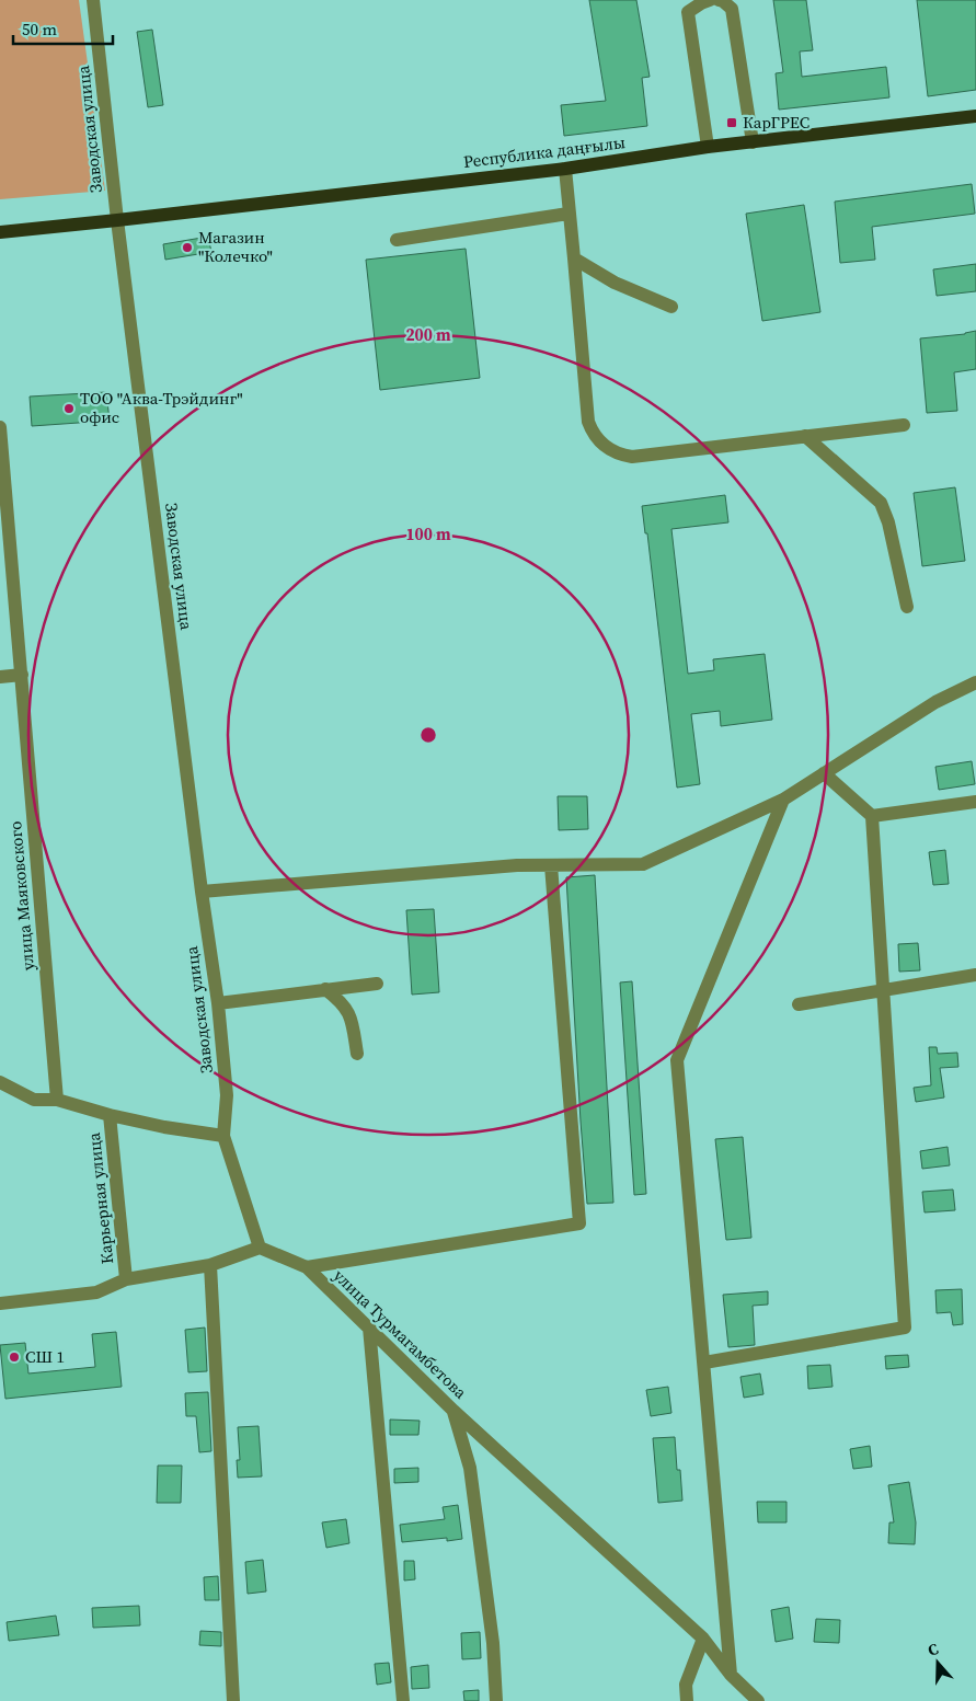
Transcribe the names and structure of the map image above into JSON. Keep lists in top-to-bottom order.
{
  "streets": {
    "main road": ["Республика даңғылы"],
    "street": [
      "Заводская улица",
      "улица Маяковского",
      "Карьерная улица",
      "улица Турмагамбетова"
    ]
  },
  "crossings": [
    ["Заводская улица", "Республика даңғылы"]
  ],
  "places": {
    "transit": ["КарГРЕС"],
    "other": ["Магазин \"Колечко\"", "ТОО \"Аква-Трэйдинг\" офис", "СШ 1"]
  },
  "scale_bar": "50 m",
  "north": "top",
  "rings": ["200 m", "100 m"]
}
